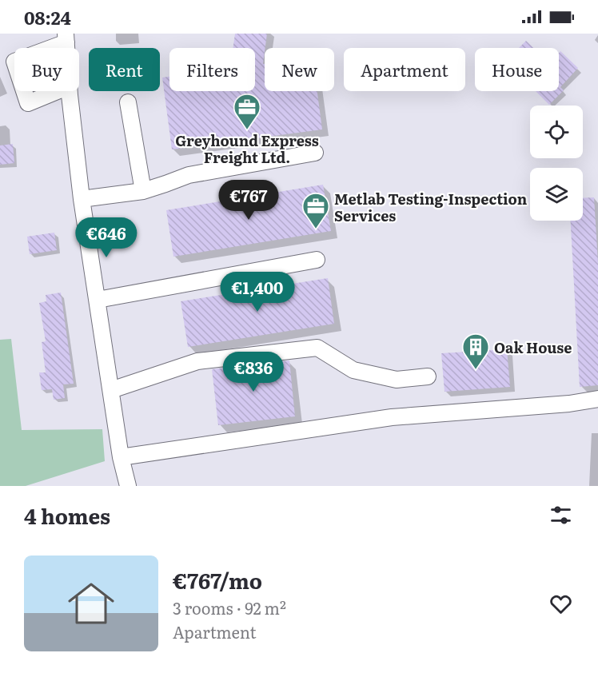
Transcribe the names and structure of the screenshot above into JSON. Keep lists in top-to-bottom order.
{
  "places": {
    "office": ["Greyhound Express Freight Ltd.", "Metlab Testing-Inspection Services"],
    "building": ["Oak House"]
  },
  "page": {
    "status": "08:24",
    "chip": [
      "Buy",
      "Rent",
      "Filters",
      "New",
      "Apartment",
      "House"
    ],
    "price": [
      "€767",
      "€646",
      "€1,400",
      "€836"
    ],
    "heading": "4 homes",
    "list": [
      {
        "name": "€767/mo",
        "note": "3 rooms · 92 m² · Apartment"
      }
    ]
  }
}
